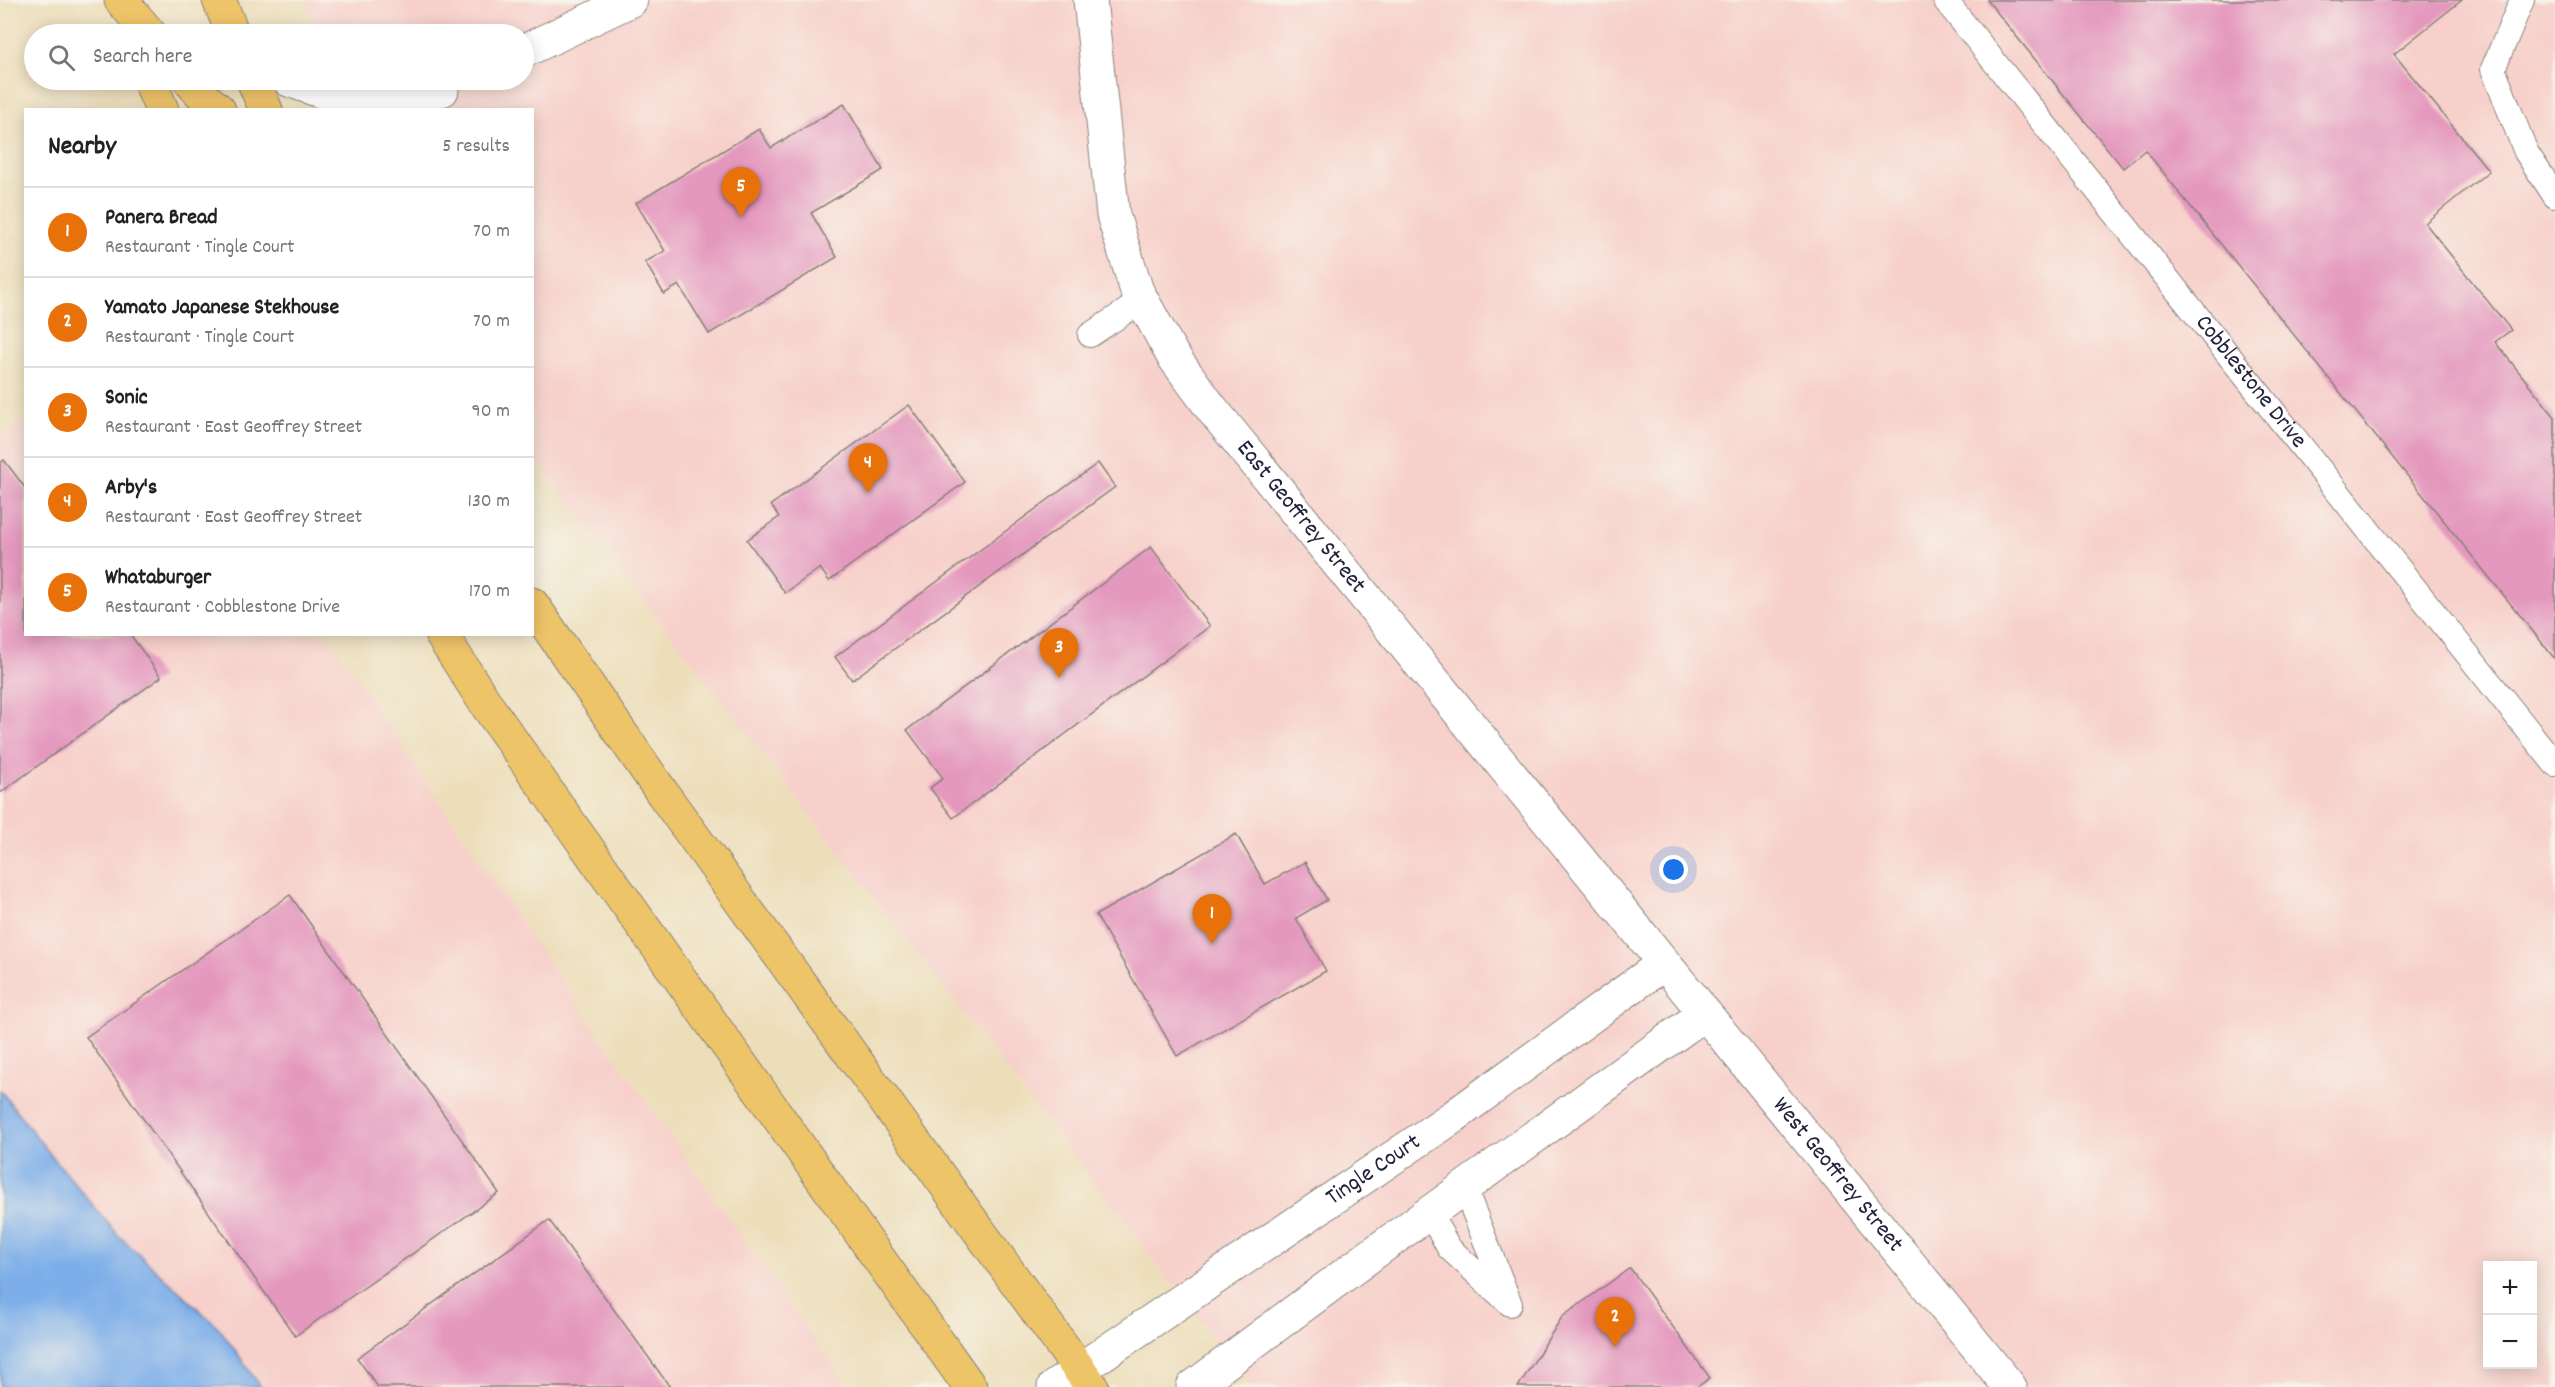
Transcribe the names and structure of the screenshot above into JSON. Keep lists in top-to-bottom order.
{
  "streets": {
    "street": ["East Geoffrey Street", "Tingle Court", "West Geoffrey Street"],
    "lane": ["Cobblestone Drive"]
  },
  "crossings": [
    ["East Geoffrey Street", "Tingle Court"],
    ["East Geoffrey Street", "West Geoffrey Street"],
    ["Tingle Court", "West Geoffrey Street"]
  ],
  "page": {
    "search": "Search here",
    "heading": ["Nearby", "5 results"],
    "pins": [
      "5",
      "4",
      "3",
      "1",
      "2"
    ],
    "list": [
      {
        "mark": "1",
        "name": "Panera Bread",
        "note": "Restaurant · Tingle Court",
        "value": "70 m"
      },
      {
        "mark": "2",
        "name": "Yamato Japanese Stekhouse",
        "note": "Restaurant · Tingle Court",
        "value": "70 m"
      },
      {
        "mark": "3",
        "name": "Sonic",
        "note": "Restaurant · East Geoffrey Street",
        "value": "90 m"
      },
      {
        "mark": "4",
        "name": "Arby's",
        "note": "Restaurant · East Geoffrey Street",
        "value": "130 m"
      },
      {
        "mark": "5",
        "name": "Whataburger",
        "note": "Restaurant · Cobblestone Drive",
        "value": "170 m"
      }
    ],
    "map_buttons": ["+", "−"]
  }
}
